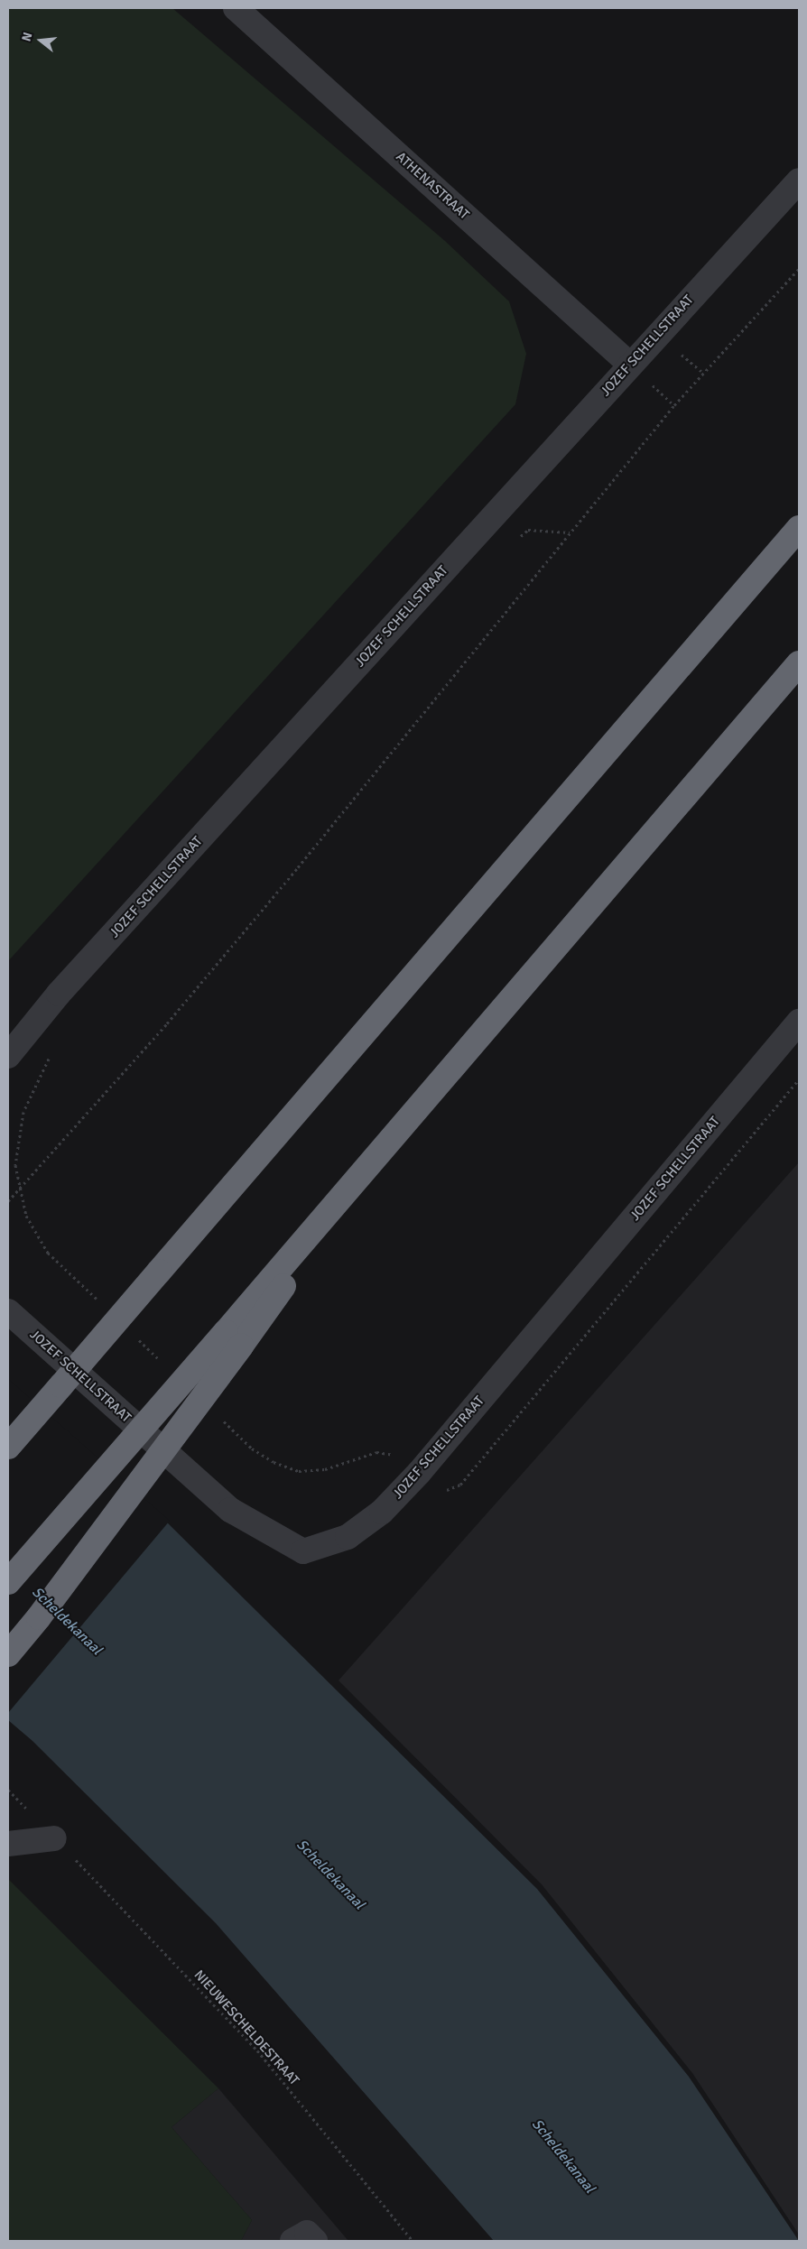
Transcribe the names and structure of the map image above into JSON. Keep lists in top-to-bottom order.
{
  "streets": {
    "street": ["ATHENASTRAAT", "JOZEF SCHELLSTRAAT"],
    "path": ["NIEUWESCHELDESTRAAT"]
  },
  "crossings": [
    ["ATHENASTRAAT", "JOZEF SCHELLSTRAAT"]
  ],
  "water": ["Scheldekanaal"],
  "north": "left"
}
